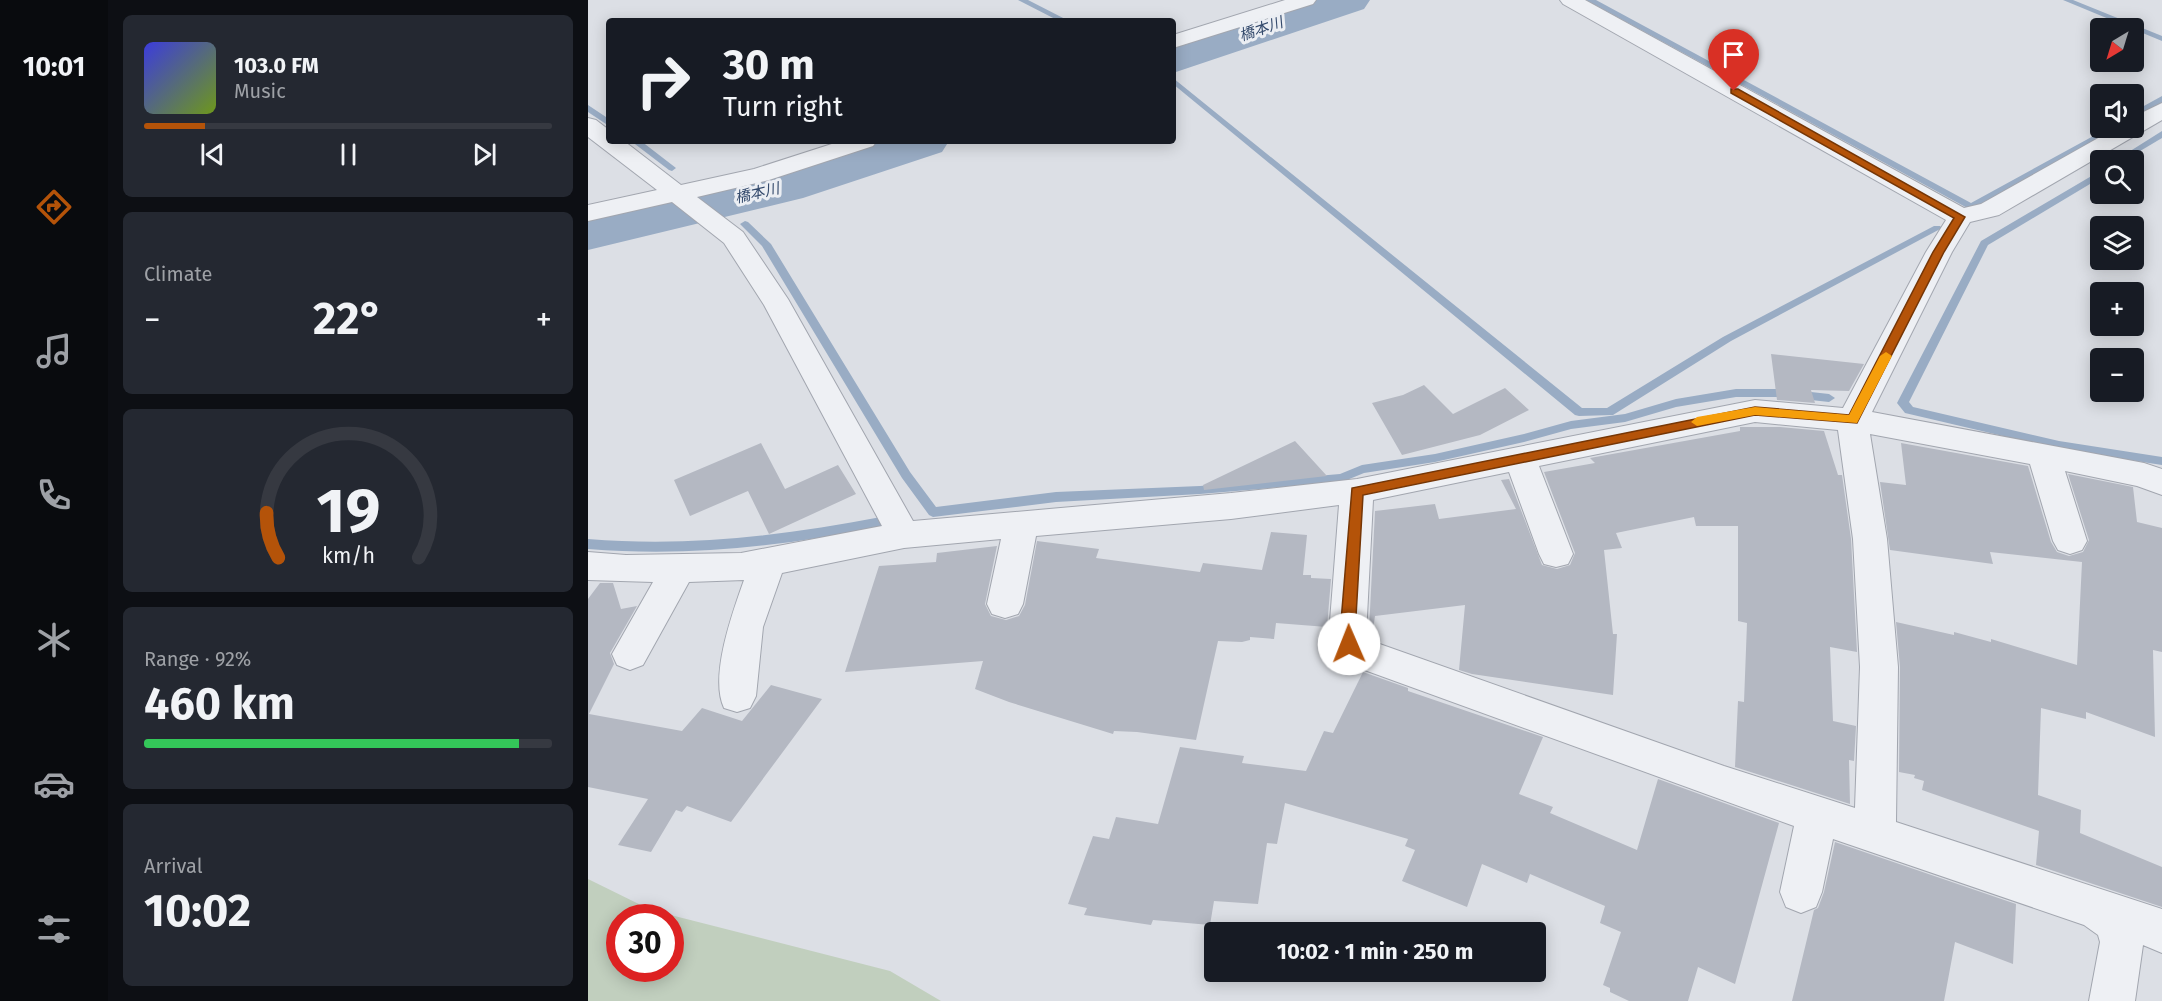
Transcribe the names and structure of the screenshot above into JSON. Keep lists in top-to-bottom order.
{
  "water": ["橋本川"],
  "north": "bottom left",
  "page": {
    "tabs": "10:01",
    "map_buttons": ["+", "−"],
    "turn": ["30 m", "Turn right"],
    "song": ["103.0 FM", "Music"],
    "tile": [
      "Climate",
      ["Range · 92%", "460 km"],
      ["Arrival", "10:02"]
    ],
    "heat": ["−", "22°", "+"],
    "limit": "30",
    "trip": "10:02 · 1 min · 250 m",
    "gauge": ["19", "km/h"]
  }
}
